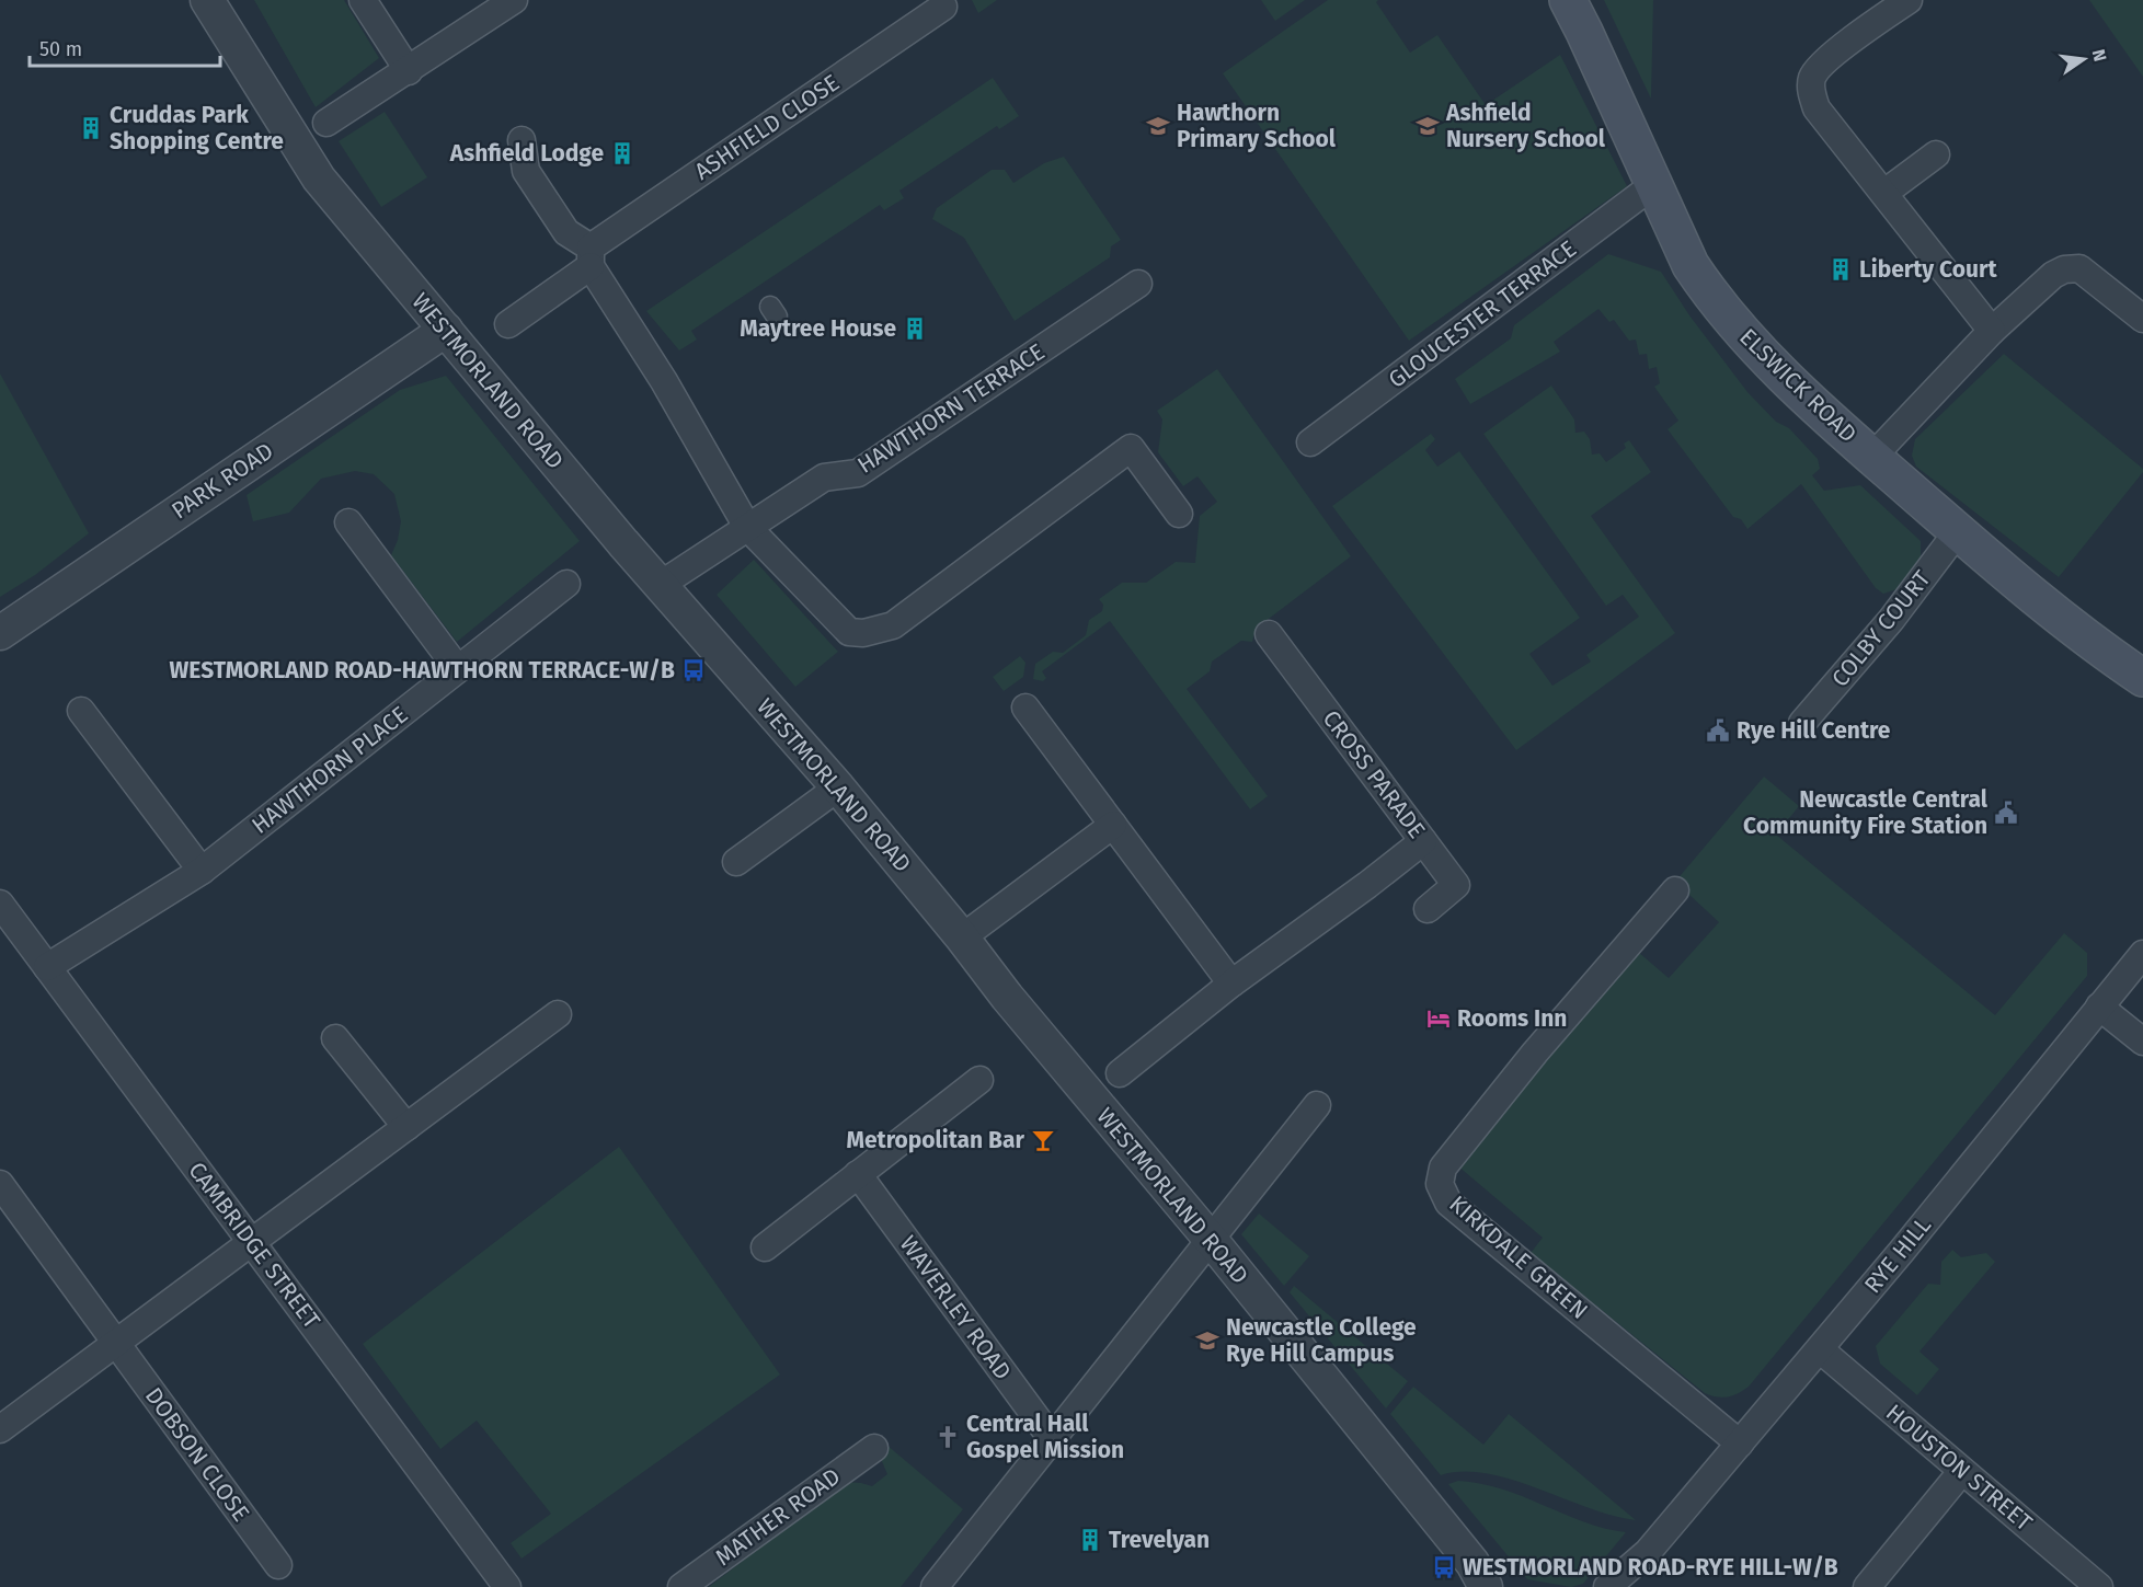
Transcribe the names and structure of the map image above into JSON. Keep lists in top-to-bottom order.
{
  "streets": {
    "main road": ["ELSWICK ROAD"],
    "street": [
      "ASHFIELD CLOSE",
      "GLOUCESTER TERRACE",
      "WESTMORLAND ROAD",
      "HAWTHORN TERRACE",
      "PARK ROAD",
      "COLBY COURT",
      "HAWTHORN PLACE",
      "CROSS PARADE",
      "CAMBRIDGE STREET",
      "RYE HILL",
      "KIRKDALE GREEN",
      "WAVERLEY ROAD",
      "DOBSON CLOSE",
      "HOUSTON STREET",
      "MATHER ROAD"
    ]
  },
  "crossings": [
    ["GLOUCESTER TERRACE", "ELSWICK ROAD"],
    ["WESTMORLAND ROAD", "HAWTHORN TERRACE"],
    ["WESTMORLAND ROAD", "PARK ROAD"],
    ["ELSWICK ROAD", "COLBY COURT"],
    ["HAWTHORN PLACE", "CAMBRIDGE STREET"],
    ["RYE HILL", "KIRKDALE GREEN"],
    ["RYE HILL", "HOUSTON STREET"]
  ],
  "places": {
    "school or university": ["Hawthorn Primary School", "Ashfield Nursery School", "Newcastle College Rye Hill Campus"],
    "building": [
      "Cruddas Park Shopping Centre",
      "Ashfield Lodge",
      "Liberty Court",
      "Maytree House",
      "Trevelyan"
    ],
    "bus stop": ["WESTMORLAND ROAD-HAWTHORN TERRACE-W/B", "WESTMORLAND ROAD-RYE HILL-W/B"],
    "public building": ["Rye Hill Centre", "Newcastle Central Community Fire Station"],
    "hotel": ["Rooms Inn"],
    "bar": ["Metropolitan Bar"],
    "church": ["Central Hall Gospel Mission"]
  },
  "scale_bar": "50 m",
  "north": "right"
}
